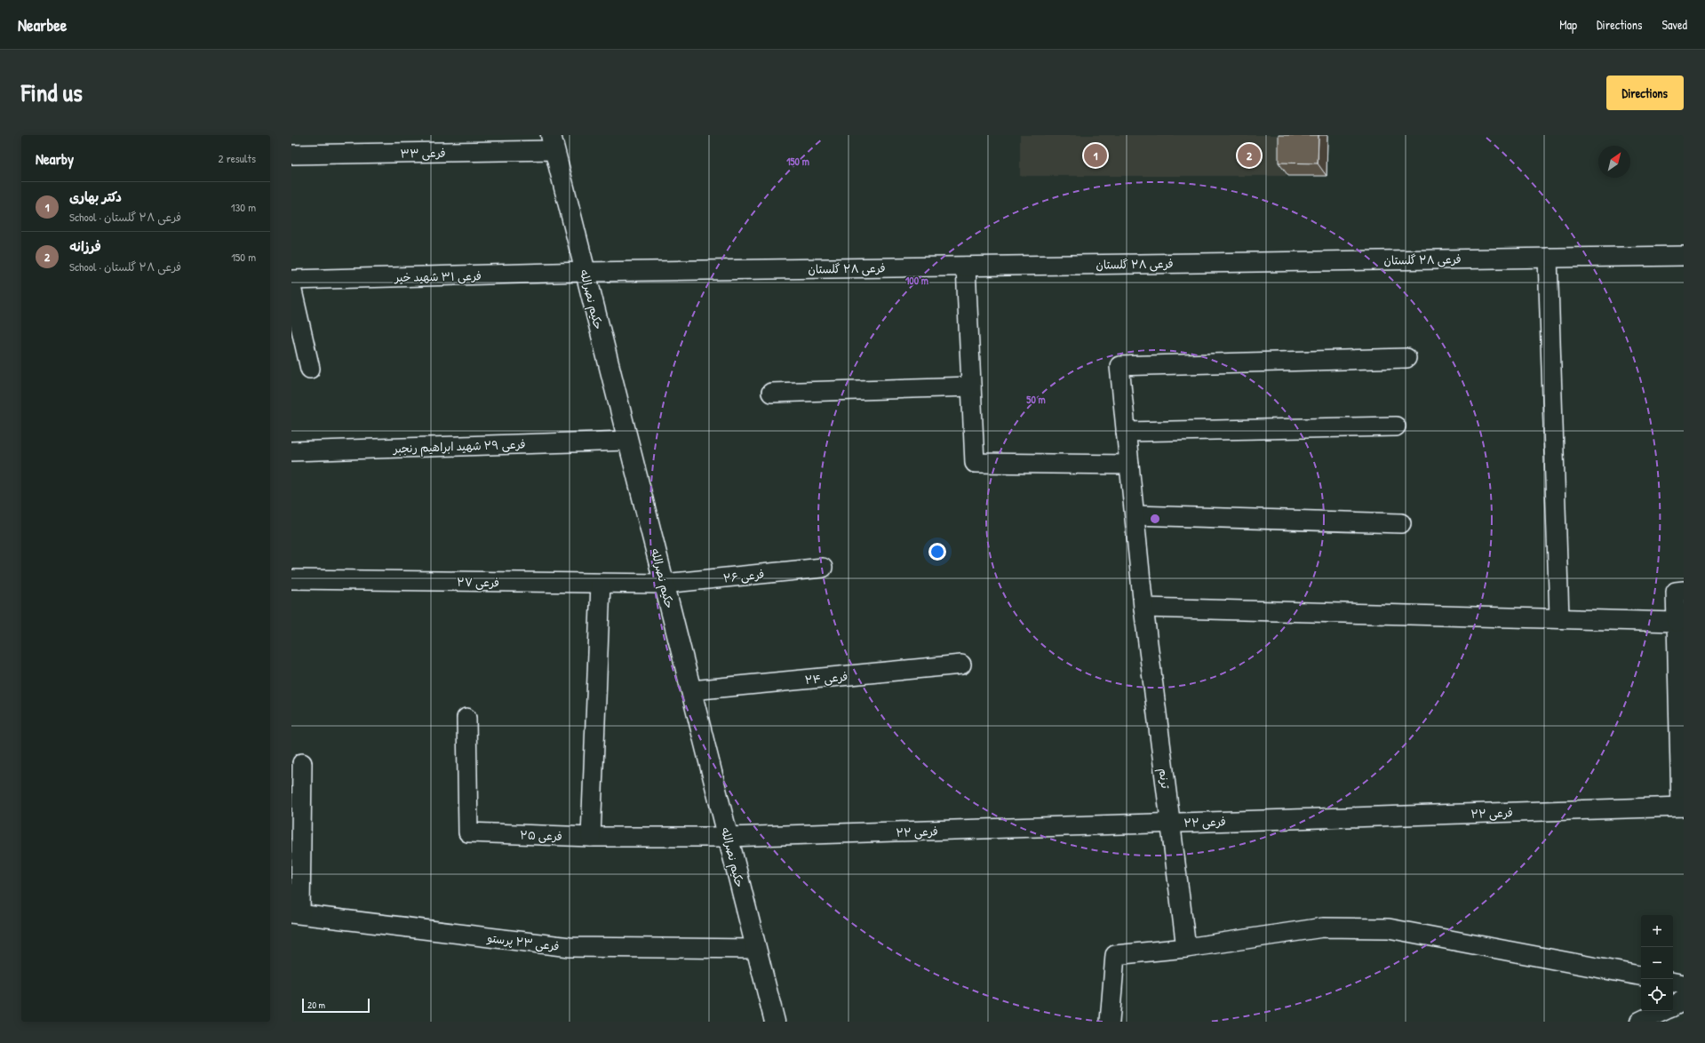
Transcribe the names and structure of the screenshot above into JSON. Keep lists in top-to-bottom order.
{
  "streets": {
    "main road": ["حکیم نصرالله"],
    "street": [
      "فرعی ۳۳",
      "فرعی ۲۸ گلستان",
      "فرعی ۳۱ شهید خیر",
      "فرعی ۲۹ شهید ابراهیم رنجبر",
      "فرعی ۲۶",
      "فرعی ۲۷",
      "فرعی ۲۴",
      "ترنم",
      "فرعی ۲۲",
      "فرعی ۲۵",
      "فرعی ۲۳ پرستو"
    ]
  },
  "crossings": [
    ["فرعی ۳۳", "حکیم نصرالله"],
    ["فرعی ۲۸ گلستان", "فرعی ۳۱ شهید خیر"],
    ["فرعی ۲۸ گلستان", "حکیم نصرالله"],
    ["فرعی ۳۱ شهید خیر", "حکیم نصرالله"],
    ["حکیم نصرالله", "فرعی ۲۹ شهید ابراهیم رنجبر"],
    ["حکیم نصرالله", "فرعی ۲۶"],
    ["حکیم نصرالله", "فرعی ۲۷"],
    ["حکیم نصرالله", "فرعی ۲۴"],
    ["حکیم نصرالله", "فرعی ۲۲"],
    ["حکیم نصرالله", "فرعی ۲۵"],
    ["حکیم نصرالله", "فرعی ۲۳ پرستو"],
    ["فرعی ۲۶", "فرعی ۲۷"],
    ["ترنم", "فرعی ۲۲"],
    ["فرعی ۲۲", "فرعی ۲۵"]
  ],
  "scale_bar": "20 m",
  "north": "top right",
  "page": {
    "header": "Nearbee",
    "nav": ["Map", "Directions", "Saved"],
    "title": "Find us",
    "buttons": "Directions",
    "heading": ["Nearby", "2 results"],
    "pins": ["1", "2"],
    "list": [
      {
        "mark": "1",
        "name": "دکتر بهاری",
        "note": "School · فرعی ۲۸ گلستان",
        "value": "130 m"
      },
      {
        "mark": "2",
        "name": "فرزانه",
        "note": "School · فرعی ۲۸ گلستان",
        "value": "150 m"
      }
    ],
    "map_buttons": ["+", "−"],
    "scale": "20 m"
  },
  "rings": ["150 m", "100 m", "50 m"]
}
